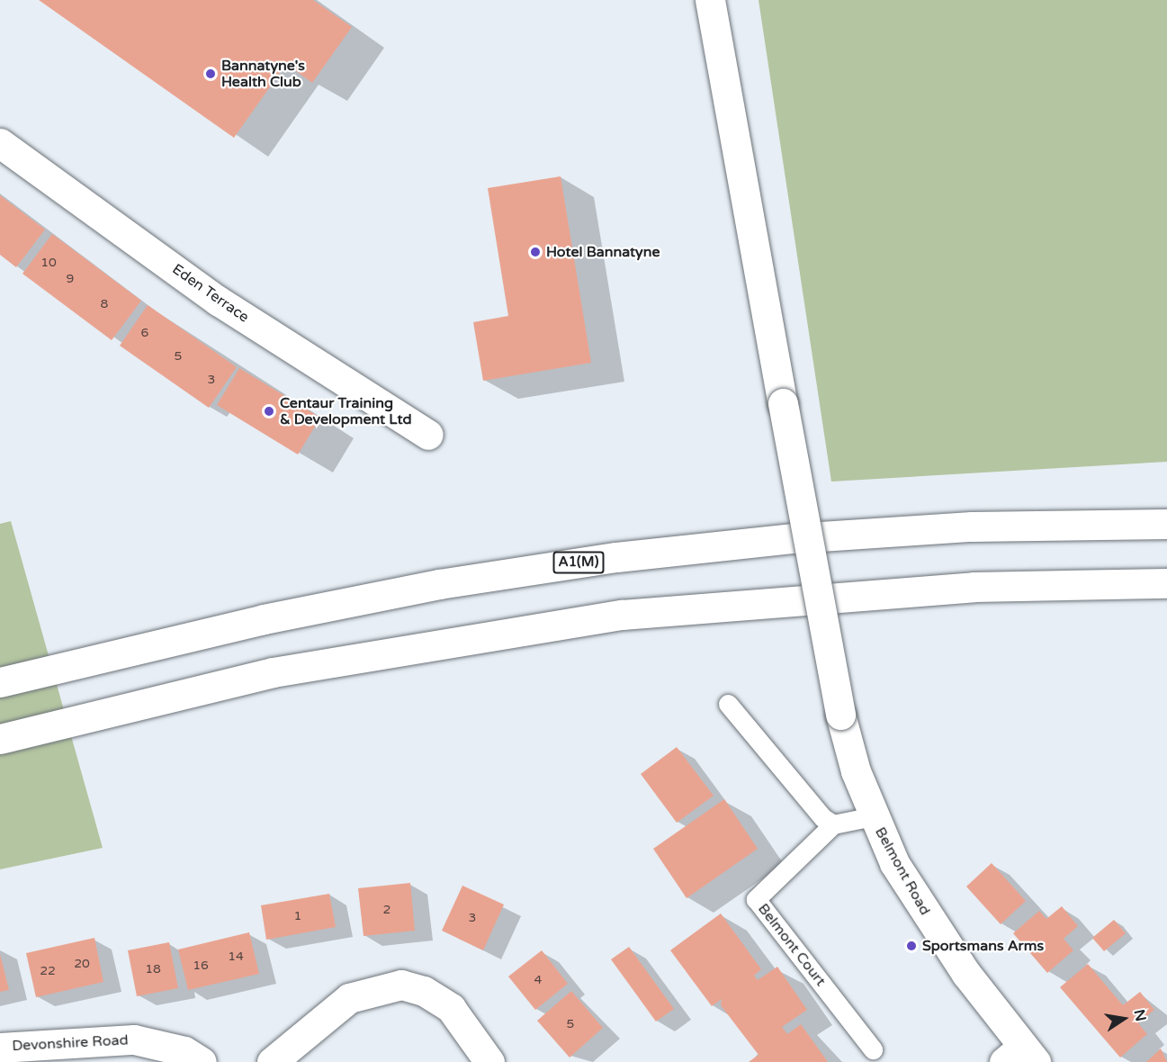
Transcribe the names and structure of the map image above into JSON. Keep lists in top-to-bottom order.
{
  "streets": {
    "main road": [
      "Eden Terrace",
      "A1(M)",
      "Belmont Road",
      "Devonshire Road"
    ],
    "lane": ["Belmont Court"]
  },
  "places": [
    "Bannatyne's Health Club",
    "Hotel Bannatyne",
    "Centaur Training & Development Ltd",
    "Sportsmans Arms"
  ],
  "house_numbers": [
    "10",
    "9",
    "8",
    "6",
    "5",
    "3",
    "2",
    "1",
    "3",
    "14",
    "20",
    "16",
    "18",
    "22",
    "4",
    "5"
  ],
  "north": "right"
}
